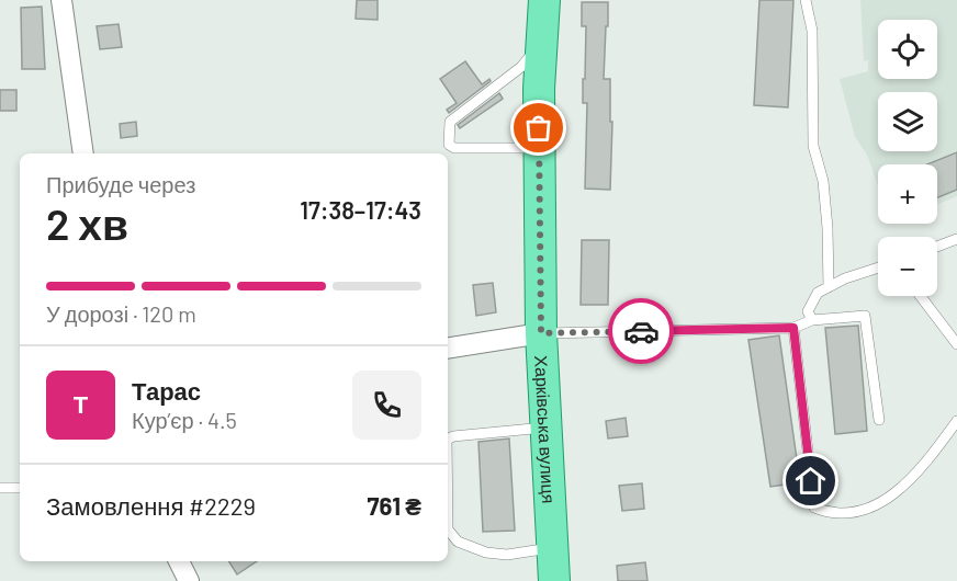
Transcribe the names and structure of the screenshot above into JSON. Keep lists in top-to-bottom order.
{
  "streets": {
    "main road": ["Харківська вулиця"]
  },
  "page": {
    "map_buttons": ["+", "−"],
    "heading": ["2 хв", "Прибуде через", "17:38–17:43"],
    "panel": [
      "Тарас",
      "Кур’єр · 4.5",
      "Замовлення #2229",
      "761 ₴"
    ],
    "bar": "У дорозі · 120 m",
    "round": "Т"
  }
}
